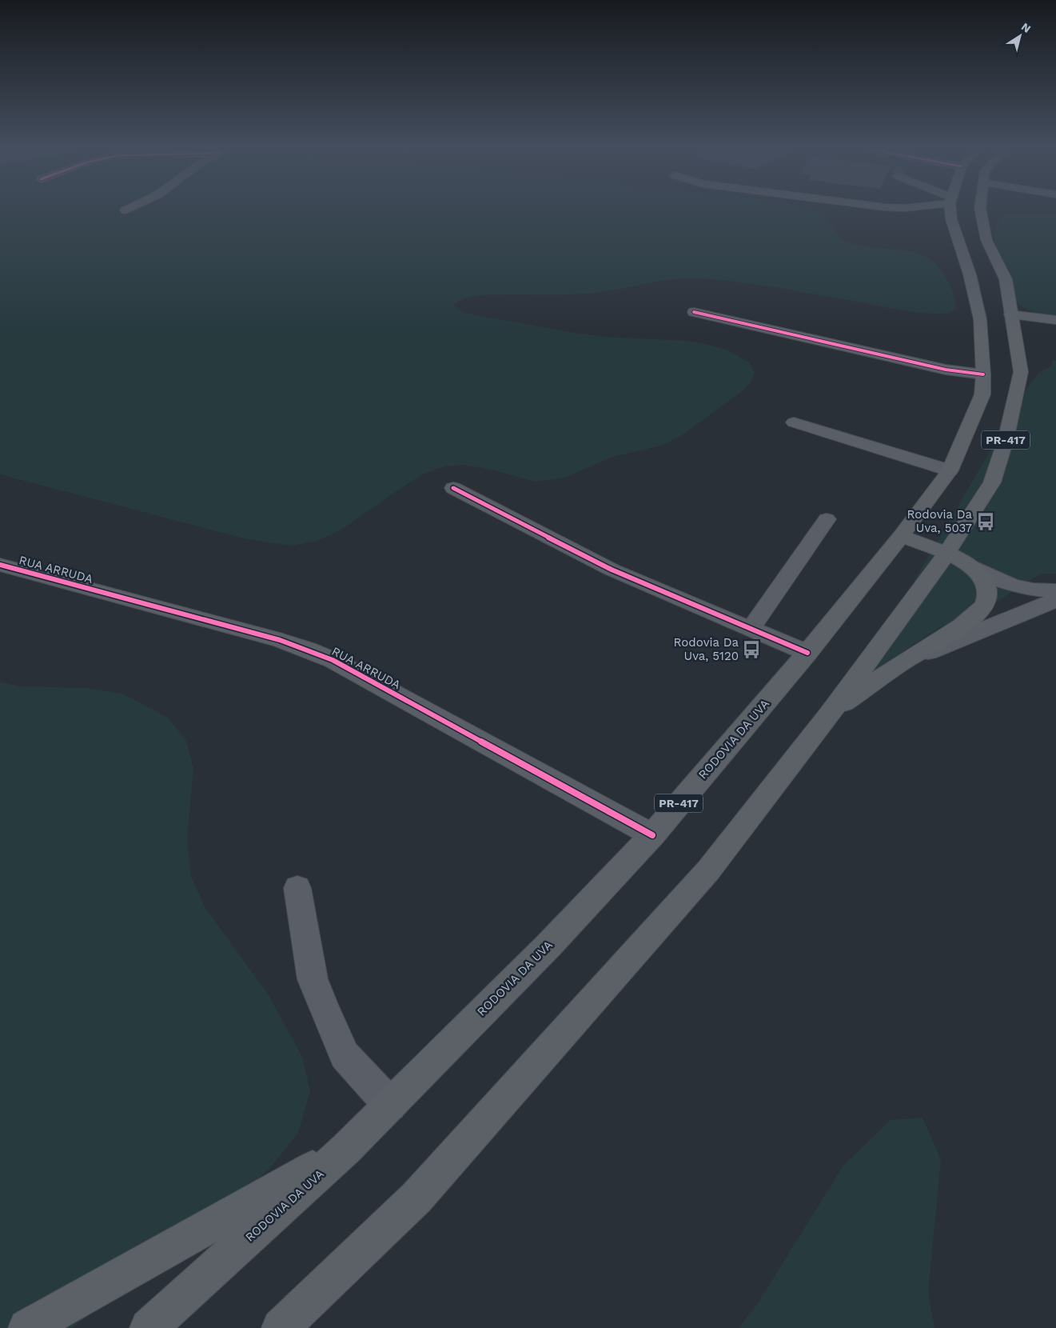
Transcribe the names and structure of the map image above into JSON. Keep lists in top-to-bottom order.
{
  "streets": {
    "main road": ["PR-417", "RODOVIA DA UVA"],
    "street": ["RUA ARRUDA"]
  },
  "crossings": [
    ["RUA ARRUDA", "RODOVIA DA UVA"]
  ],
  "places": {
    "bus stop": ["Rodovia Da Uva, 5037", "Rodovia Da Uva, 5120"]
  },
  "north": "top right"
}
